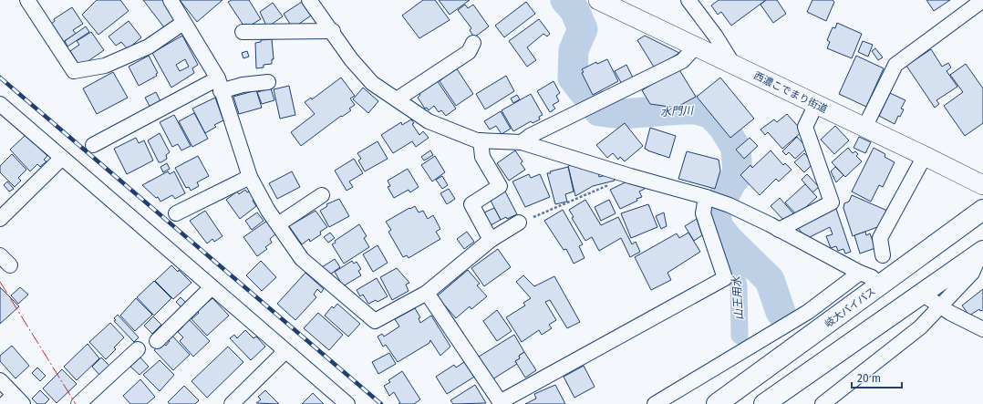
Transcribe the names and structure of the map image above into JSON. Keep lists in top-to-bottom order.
{
  "streets": {
    "highway": ["岐大バイパス"],
    "street": ["西濃こでまり街道"]
  },
  "water": ["水門川", "山王用水"],
  "scale_bar": "20 m"
}
